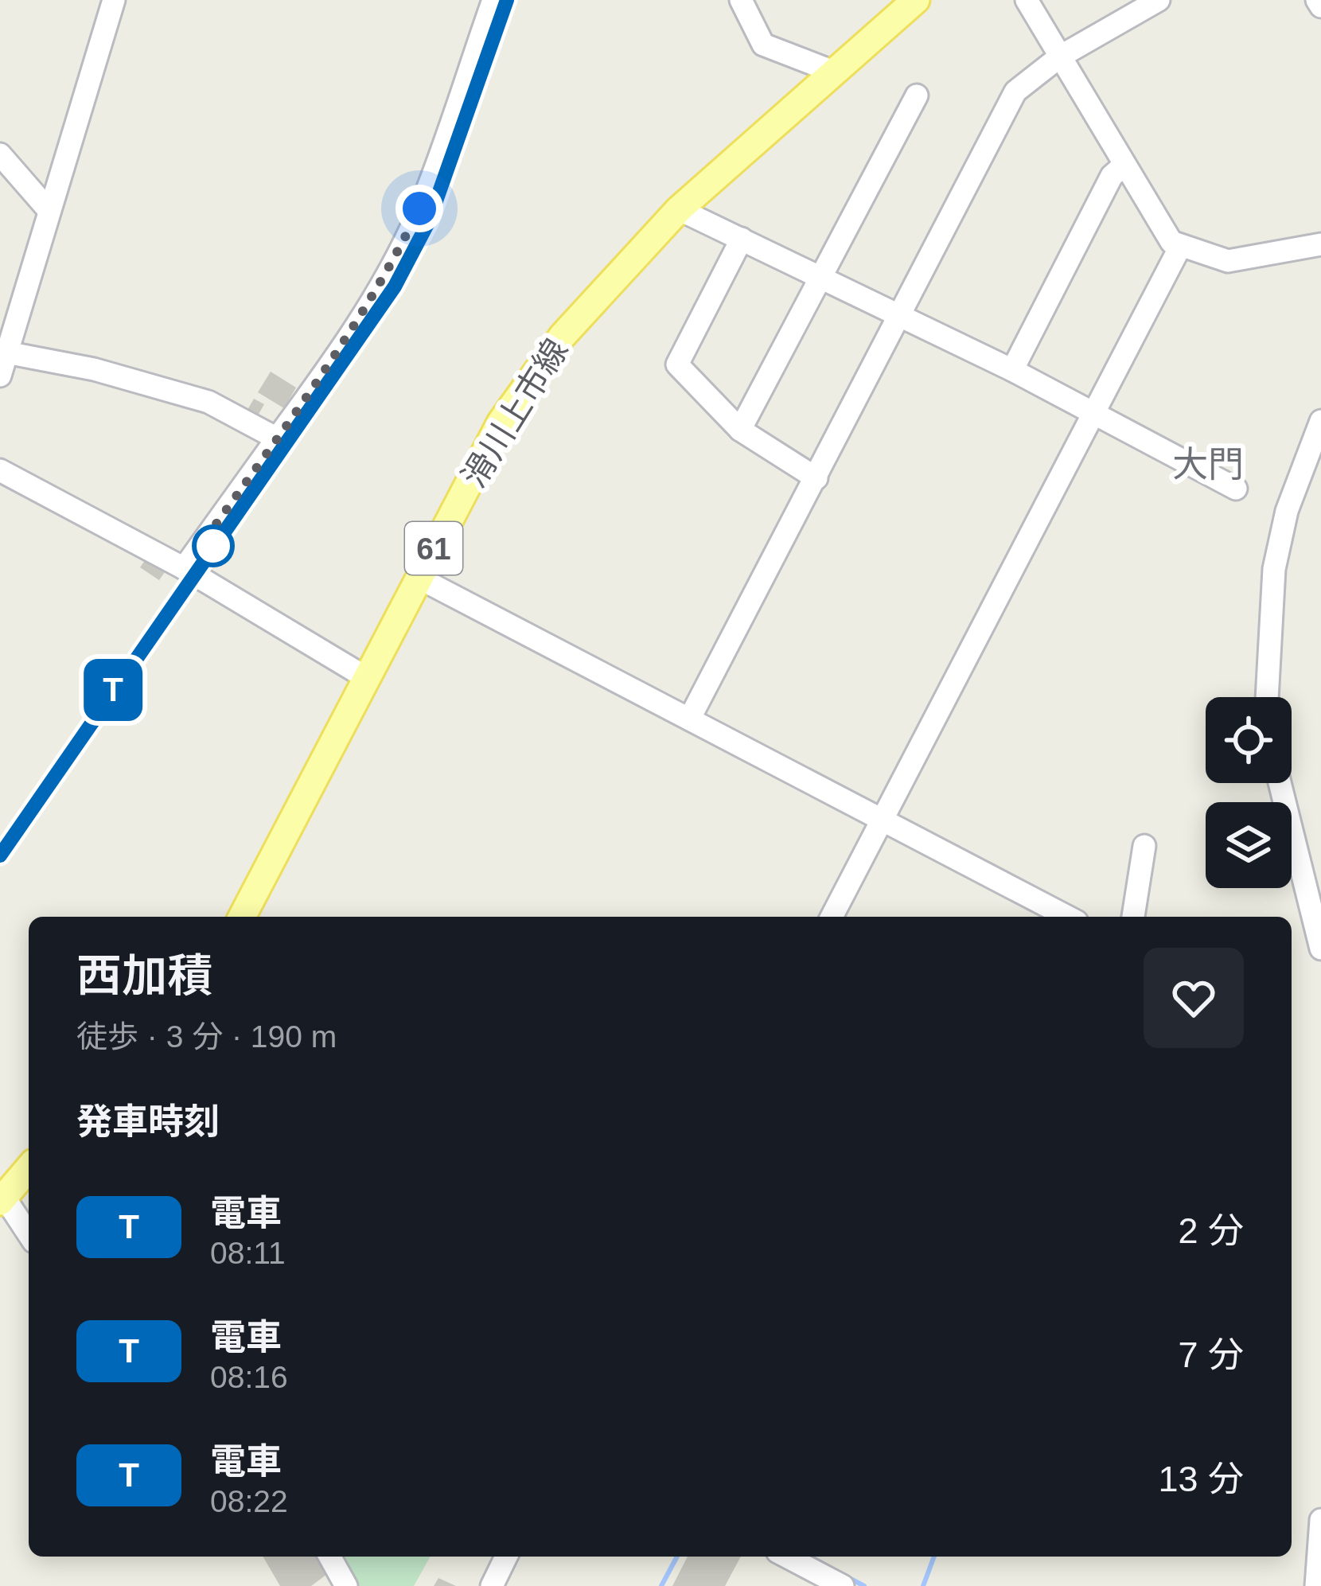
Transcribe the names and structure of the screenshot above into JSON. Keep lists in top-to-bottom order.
{
  "streets": {
    "main road": ["滑川上市線", "61"]
  },
  "districts": ["大門"],
  "page": {
    "on_map": "T",
    "heading": [
      ["西加積", "徒歩 · 3 分 · 190 m"],
      "発車時刻"
    ],
    "list": [
      {
        "mark": "T",
        "name": "電車",
        "note": "08:11",
        "value": "2 分"
      },
      {
        "mark": "T",
        "name": "電車",
        "note": "08:16",
        "value": "7 分"
      },
      {
        "mark": "T",
        "name": "電車",
        "note": "08:22",
        "value": "13 分"
      }
    ]
  }
}
